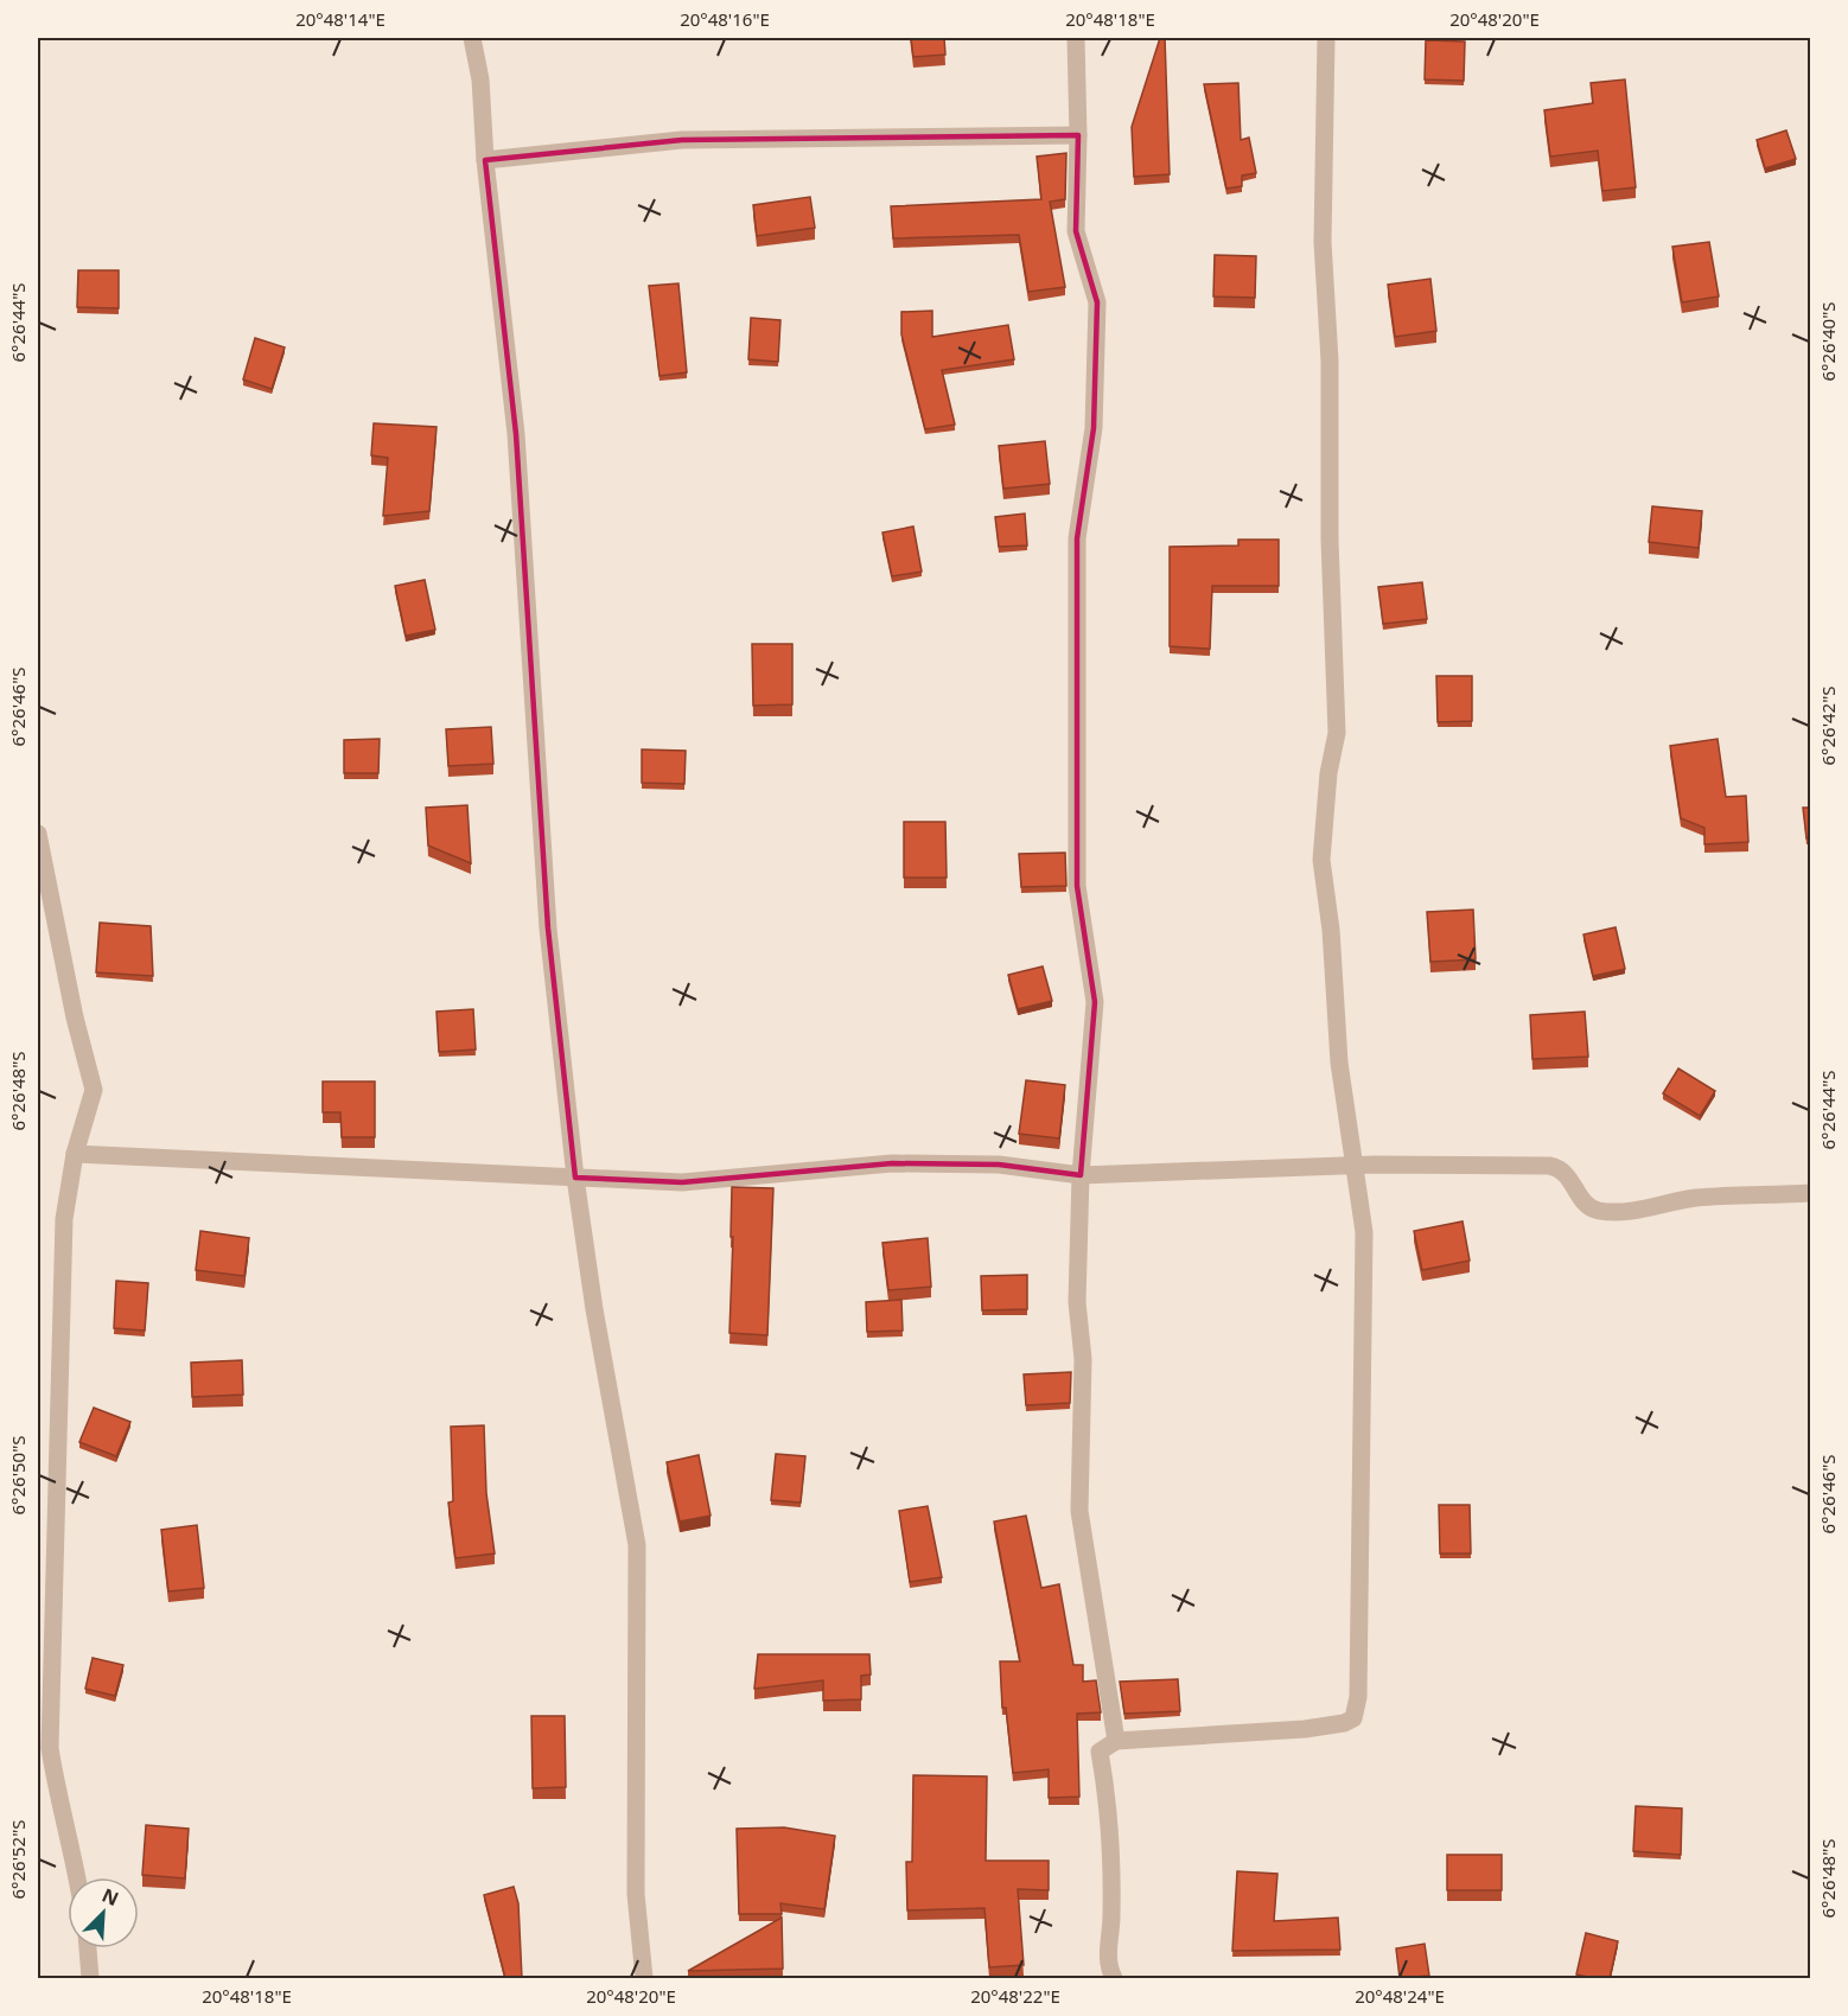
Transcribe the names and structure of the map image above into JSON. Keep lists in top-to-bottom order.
{
  "north": "top right",
  "coordinates": [
    "20°48'14\"E",
    "20°48'16\"E",
    "20°48'18\"E",
    "20°48'20\"E",
    "6°26'44\"S",
    "6°26'40\"S",
    "6°26'46\"S",
    "6°26'42\"S",
    "6°26'48\"S",
    "6°26'50\"S",
    "6°26'52\"S",
    "20°48'22\"E",
    "20°48'24\"E"
  ]
}
